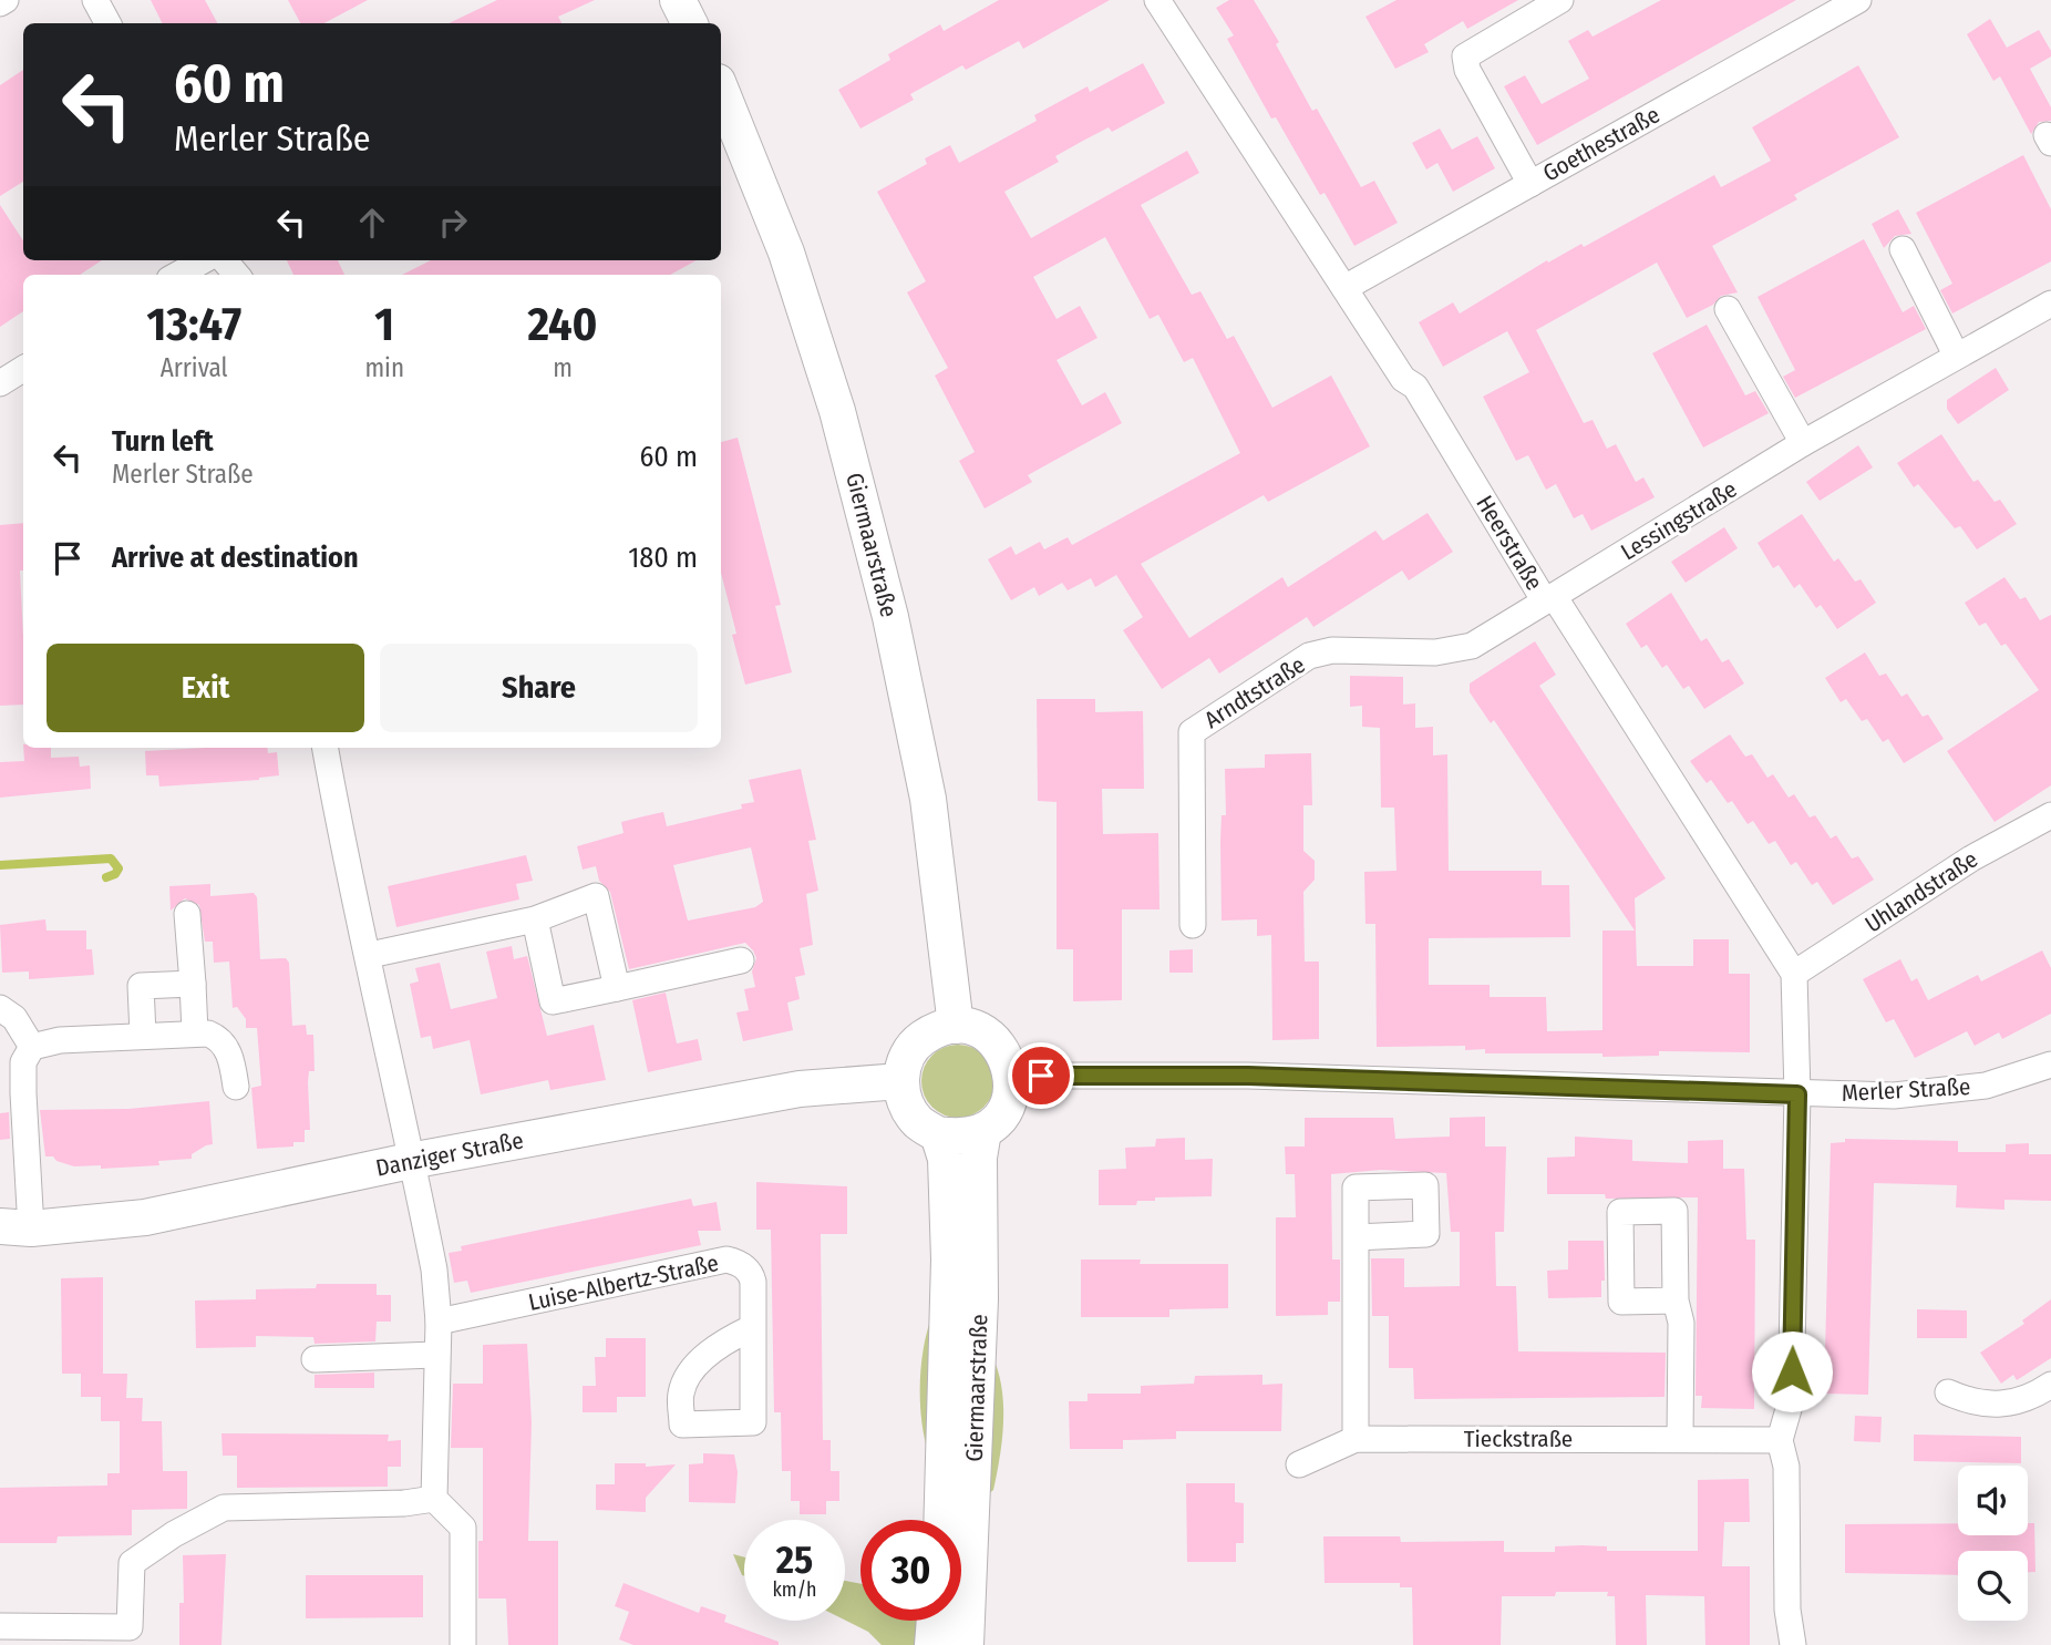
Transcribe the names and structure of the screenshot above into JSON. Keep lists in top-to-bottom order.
{
  "streets": {
    "main road": ["Giermaarstraße", "Danziger Straße"],
    "street": [
      "Goethestraße",
      "Lessingstraße",
      "Heerstraße",
      "Arndtstraße",
      "Uhlandstraße",
      "Merler Straße",
      "Luise-Albertz-Straße",
      "Tieckstraße"
    ]
  },
  "crossings": [
    ["Goethestraße", "Heerstraße"],
    ["Lessingstraße", "Heerstraße"],
    ["Lessingstraße", "Arndtstraße"],
    ["Heerstraße", "Arndtstraße"],
    ["Heerstraße", "Uhlandstraße"],
    ["Giermaarstraße", "Merler Straße"],
    ["Giermaarstraße", "Danziger Straße"],
    ["Merler Straße", "Danziger Straße"]
  ],
  "page": {
    "turn": ["60 m", "Merler Straße"],
    "eta": [
      "13:47",
      "Arrival",
      "1",
      "min",
      "240",
      "m"
    ],
    "list": [
      {
        "name": "Turn left",
        "note": "Merler Straße",
        "value": "60 m"
      },
      {
        "name": "Arrive at destination",
        "value": "180 m"
      }
    ],
    "buttons": ["Exit", "Share"],
    "speed": "25 km/h",
    "limit": "30"
  }
}
